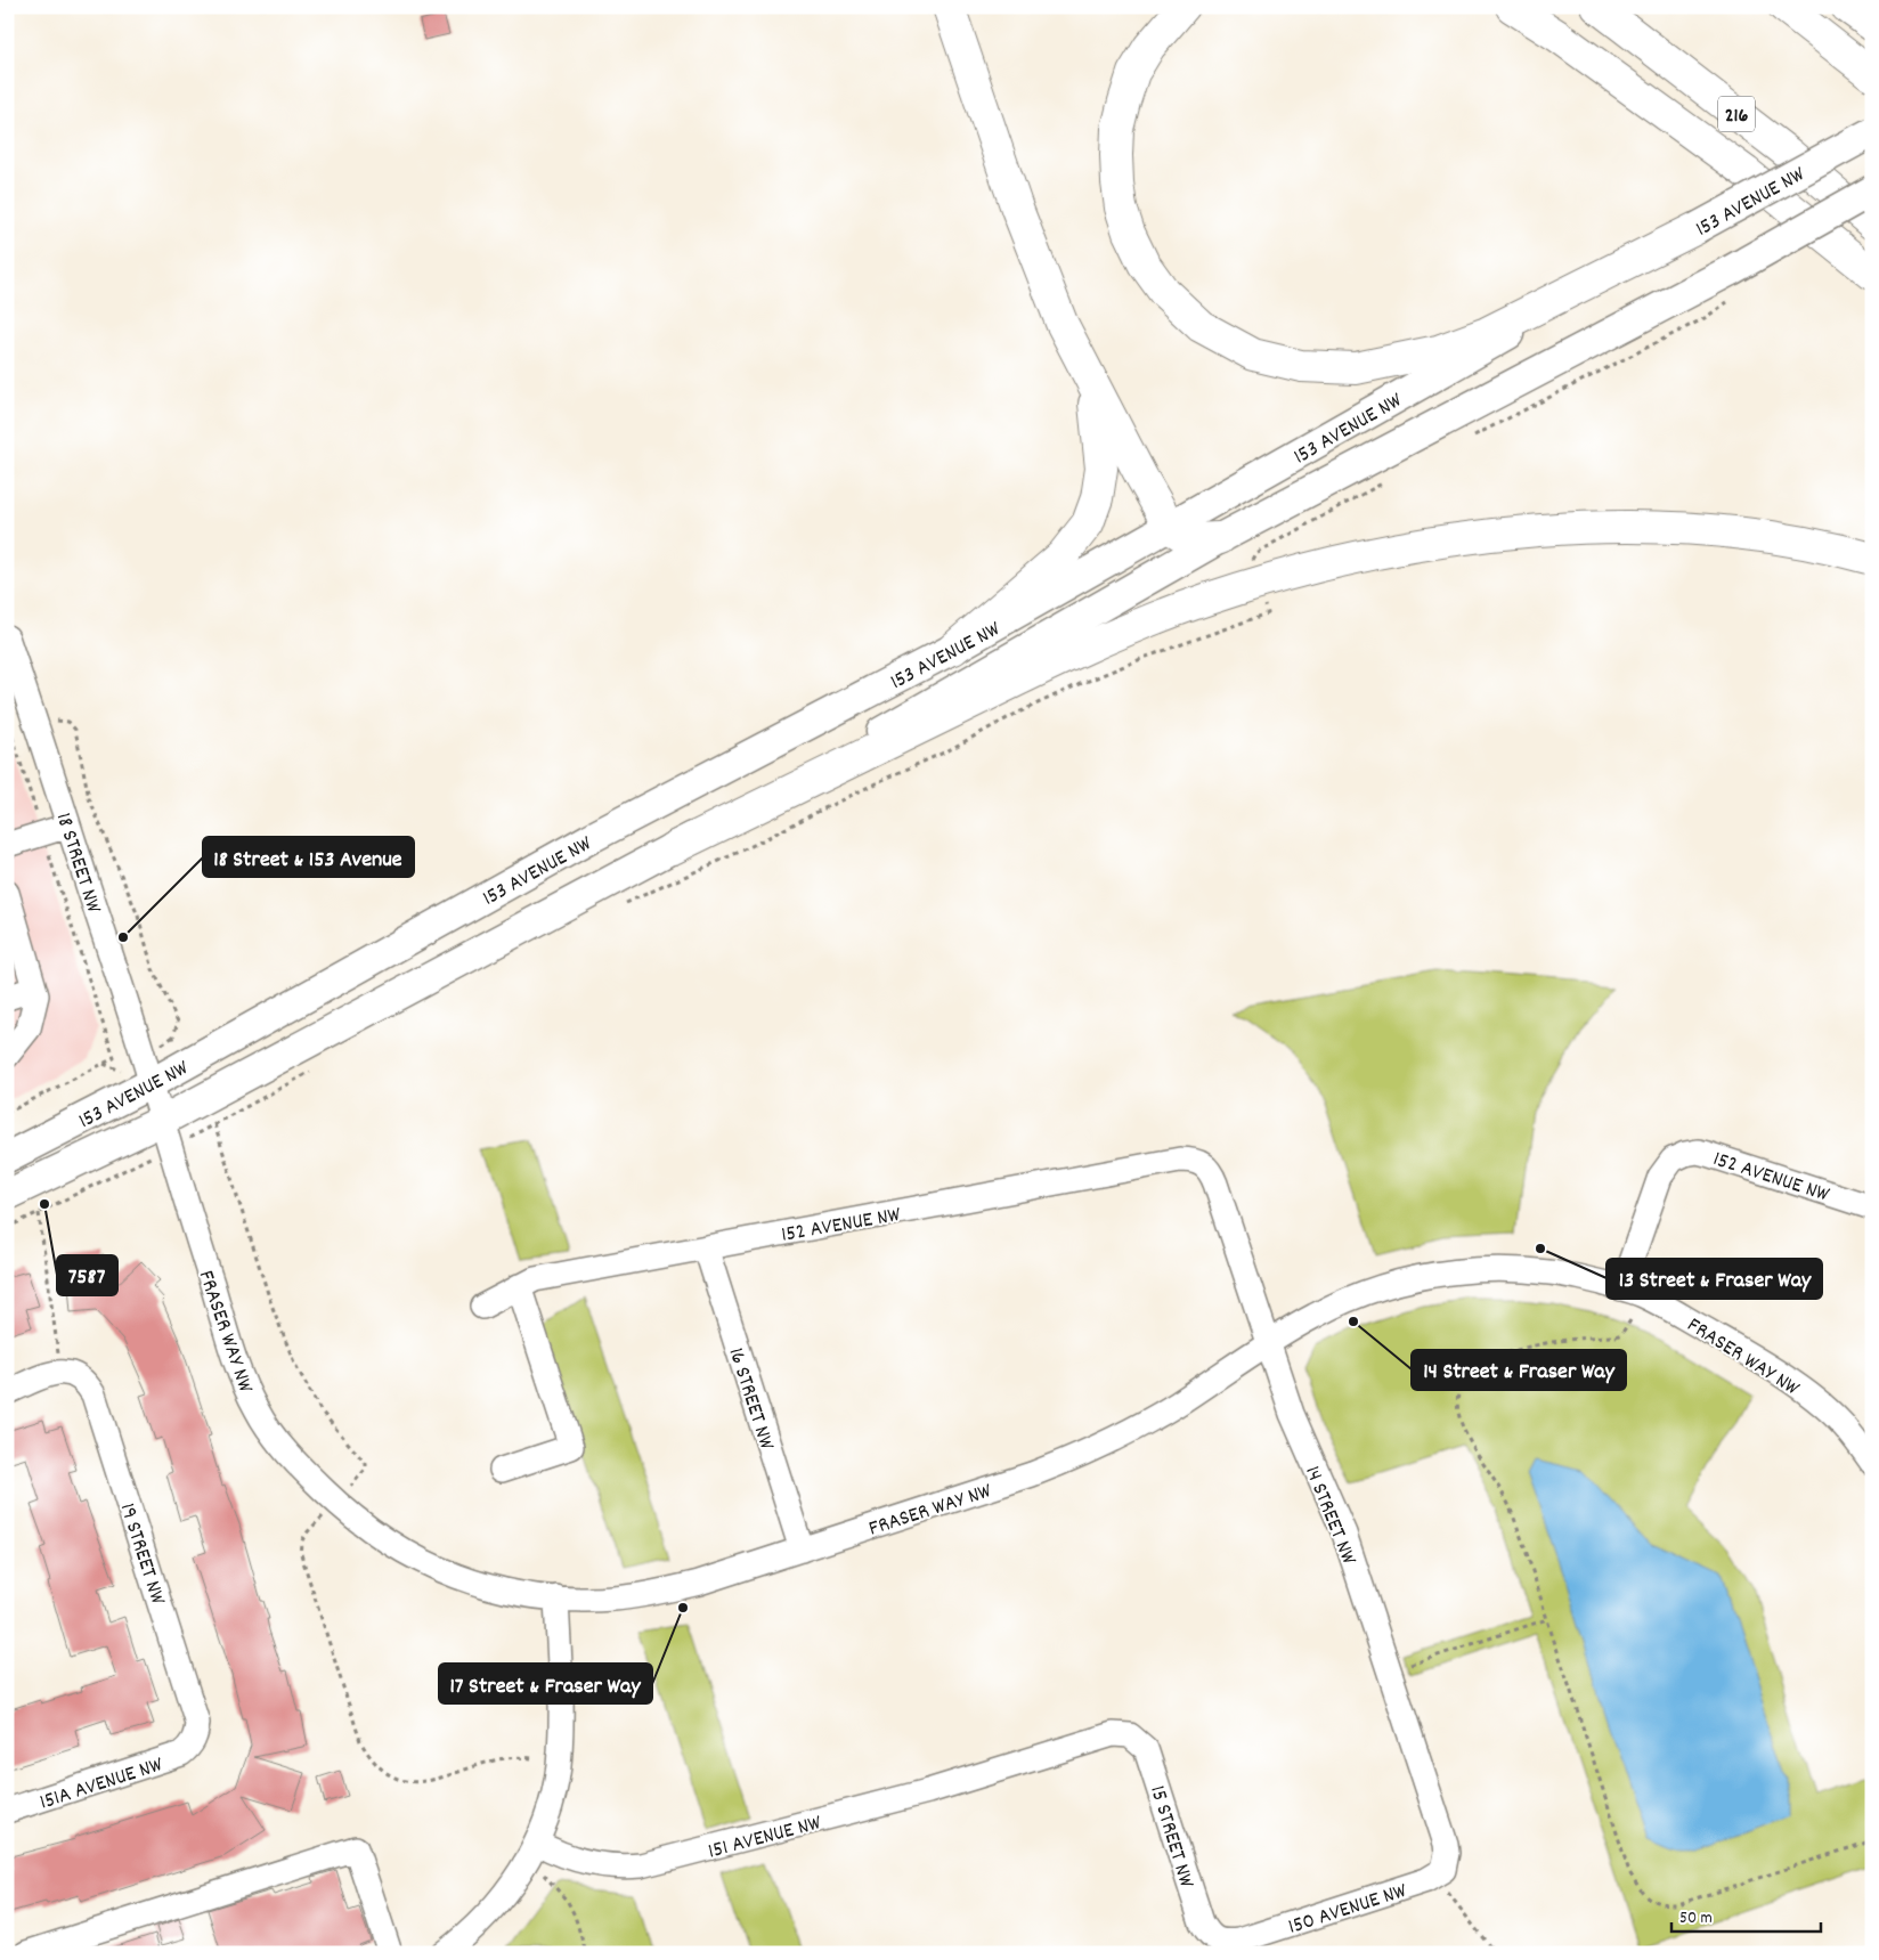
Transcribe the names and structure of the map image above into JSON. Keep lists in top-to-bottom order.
{
  "streets": {
    "highway": ["216"],
    "main road": ["153 AVENUE NW"],
    "street": [
      "18 STREET NW",
      "152 AVENUE NW",
      "FRASER WAY NW",
      "16 STREET NW",
      "14 STREET NW",
      "19 STREET NW",
      "151A AVENUE NW",
      "151 AVENUE NW",
      "15 STREET NW",
      "150 AVENUE NW"
    ]
  },
  "crossings": [
    ["153 AVENUE NW", "18 STREET NW"],
    ["153 AVENUE NW", "FRASER WAY NW"],
    ["18 STREET NW", "FRASER WAY NW"],
    ["152 AVENUE NW", "FRASER WAY NW"],
    ["152 AVENUE NW", "16 STREET NW"],
    ["152 AVENUE NW", "14 STREET NW"],
    ["FRASER WAY NW", "16 STREET NW"],
    ["FRASER WAY NW", "14 STREET NW"],
    ["14 STREET NW", "150 AVENUE NW"],
    ["19 STREET NW", "151A AVENUE NW"],
    ["151 AVENUE NW", "15 STREET NW"],
    ["15 STREET NW", "150 AVENUE NW"]
  ],
  "places": [
    "18 Street & 153 Avenue",
    "7587",
    "13 Street & Fraser Way",
    "14 Street & Fraser Way",
    "17 Street & Fraser Way"
  ],
  "scale_bar": "50 m"
}
